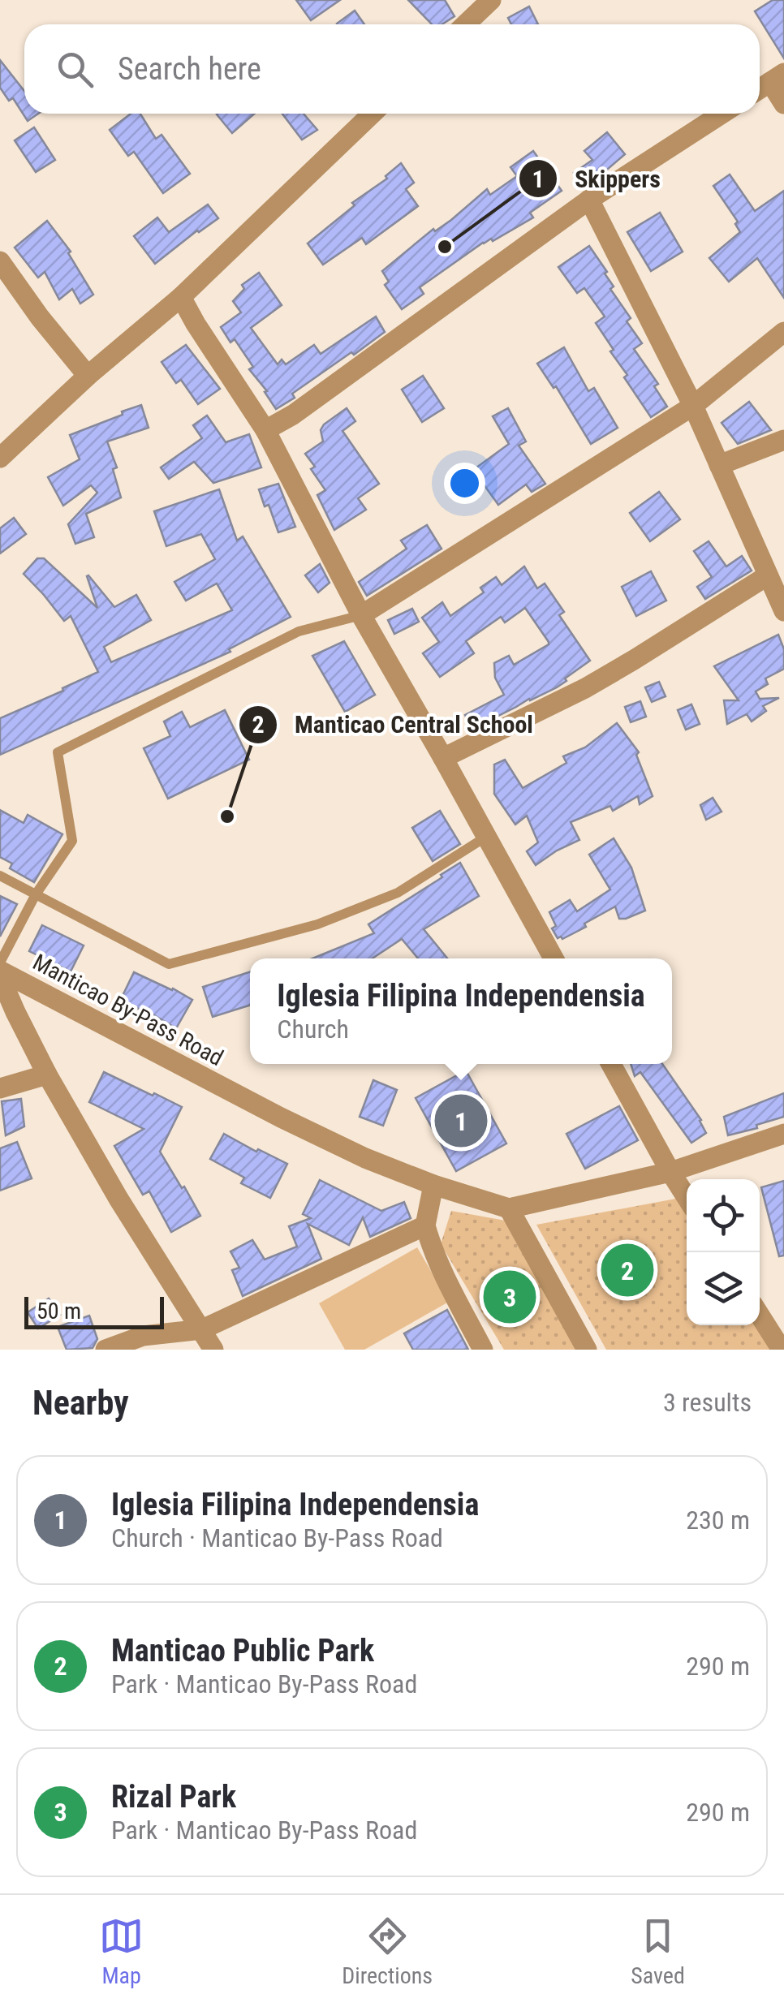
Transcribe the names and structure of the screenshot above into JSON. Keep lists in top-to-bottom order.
{
  "streets": {
    "street": ["Manticao By-Pass Road"]
  },
  "places": ["Skippers", "Manticao Central School"],
  "scale_bar": "50 m",
  "page": {
    "search": "Search here",
    "popup": ["Iglesia Filipina Independensia", "Church"],
    "pins": ["1", "2", "3"],
    "scale": "50 m",
    "heading": ["Nearby", "3 results"],
    "list": [
      {
        "mark": "1",
        "name": "Iglesia Filipina Independensia",
        "note": "Church · Manticao By-Pass Road",
        "value": "230 m"
      },
      {
        "mark": "2",
        "name": "Manticao Public Park",
        "note": "Park · Manticao By-Pass Road",
        "value": "290 m"
      },
      {
        "mark": "3",
        "name": "Rizal Park",
        "note": "Park · Manticao By-Pass Road",
        "value": "290 m"
      }
    ],
    "nav": ["Map", "Directions", "Saved"]
  }
}
